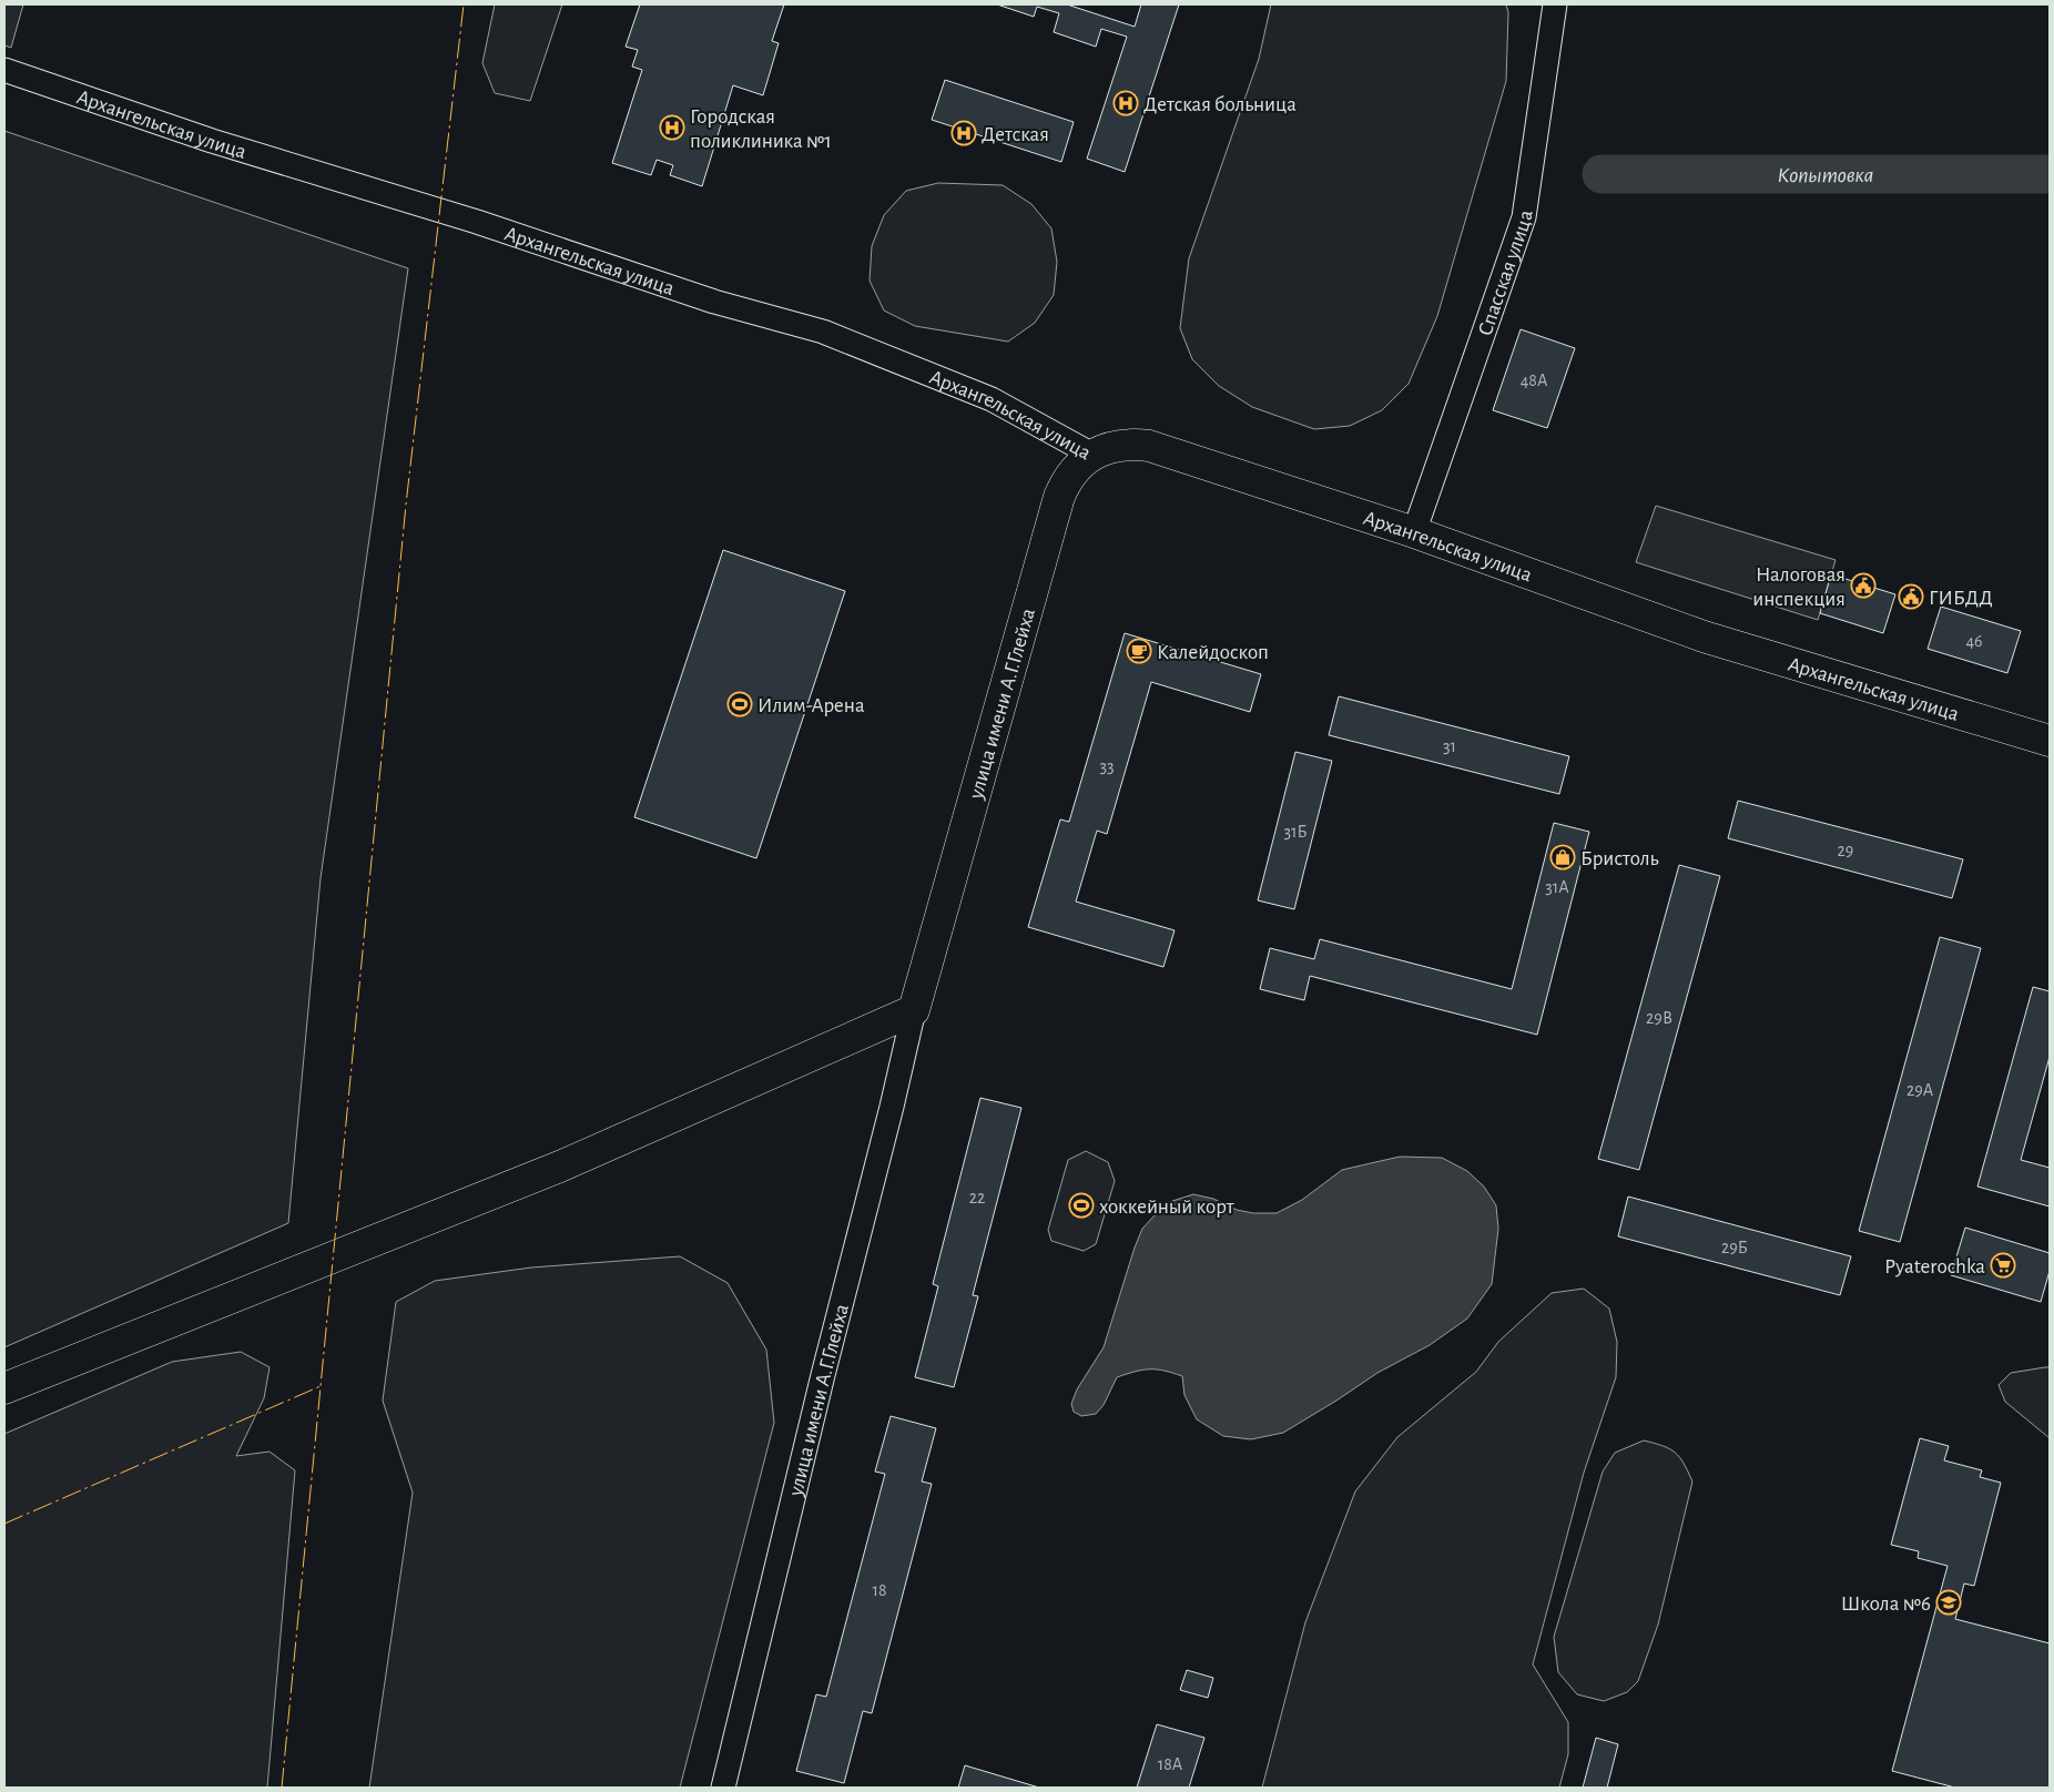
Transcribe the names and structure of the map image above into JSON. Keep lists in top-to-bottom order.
{
  "streets": {
    "main road": ["Архангельская улица", "улица имени А.Г.Глейха"],
    "street": ["Спасская улица"]
  },
  "crossings": [
    ["Архангельская улица", "Спасская улица"],
    ["Архангельская улица", "улица имени А.Г.Глейха"]
  ],
  "water": ["Копытовка"],
  "places": {
    "hospital": ["Детская больница", "Городская поликлиника №1", "Детская"],
    "public building": ["Налоговая инспекция", "ГИБДД"],
    "cafe": ["Калейдоскоп"],
    "sports": ["Илим-Арена", "хоккейный корт"],
    "shop": ["Бристоль"],
    "supermarket": ["Pyaterochka"],
    "school or university": ["Школа №6"]
  },
  "house_numbers": [
    "48А",
    "46",
    "31",
    "33",
    "31Б",
    "29",
    "31А",
    "29В",
    "29А",
    "22",
    "29Б",
    "18",
    "18А"
  ]
}
